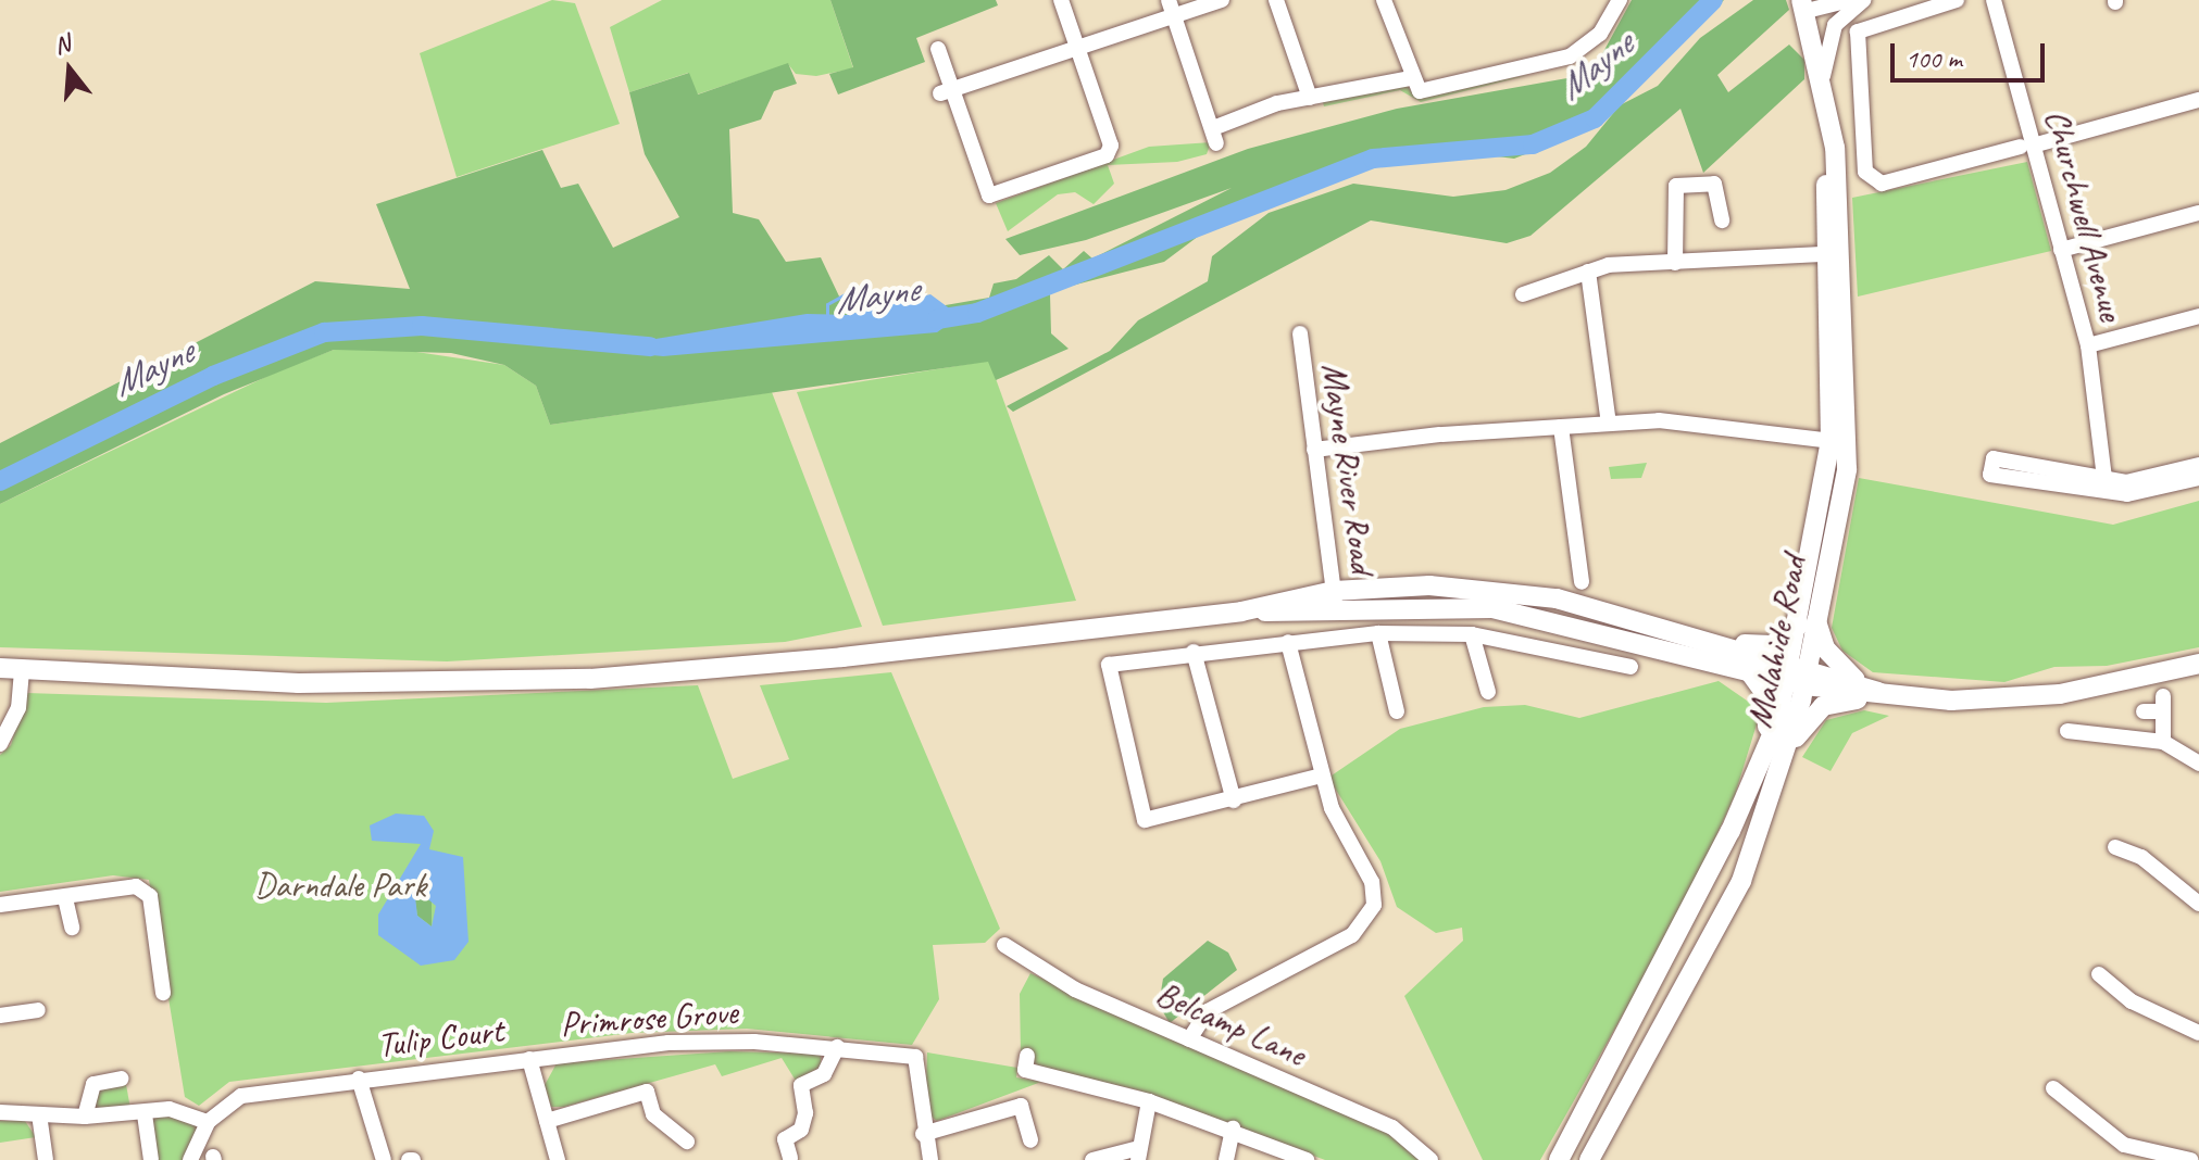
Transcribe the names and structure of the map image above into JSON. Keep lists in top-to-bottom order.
{
  "streets": {
    "main road": ["Malahide Road"],
    "street": [
      "Churchwell Avenue",
      "Mayne River Road",
      "Primrose Grove",
      "Belcamp Lane",
      "Tulip Court"
    ]
  },
  "crossings": [
    ["Primrose Grove", "Tulip Court"]
  ],
  "water": ["Mayne"],
  "parks": ["Darndale Park"],
  "scale_bar": "100 m",
  "north": "top"
}
